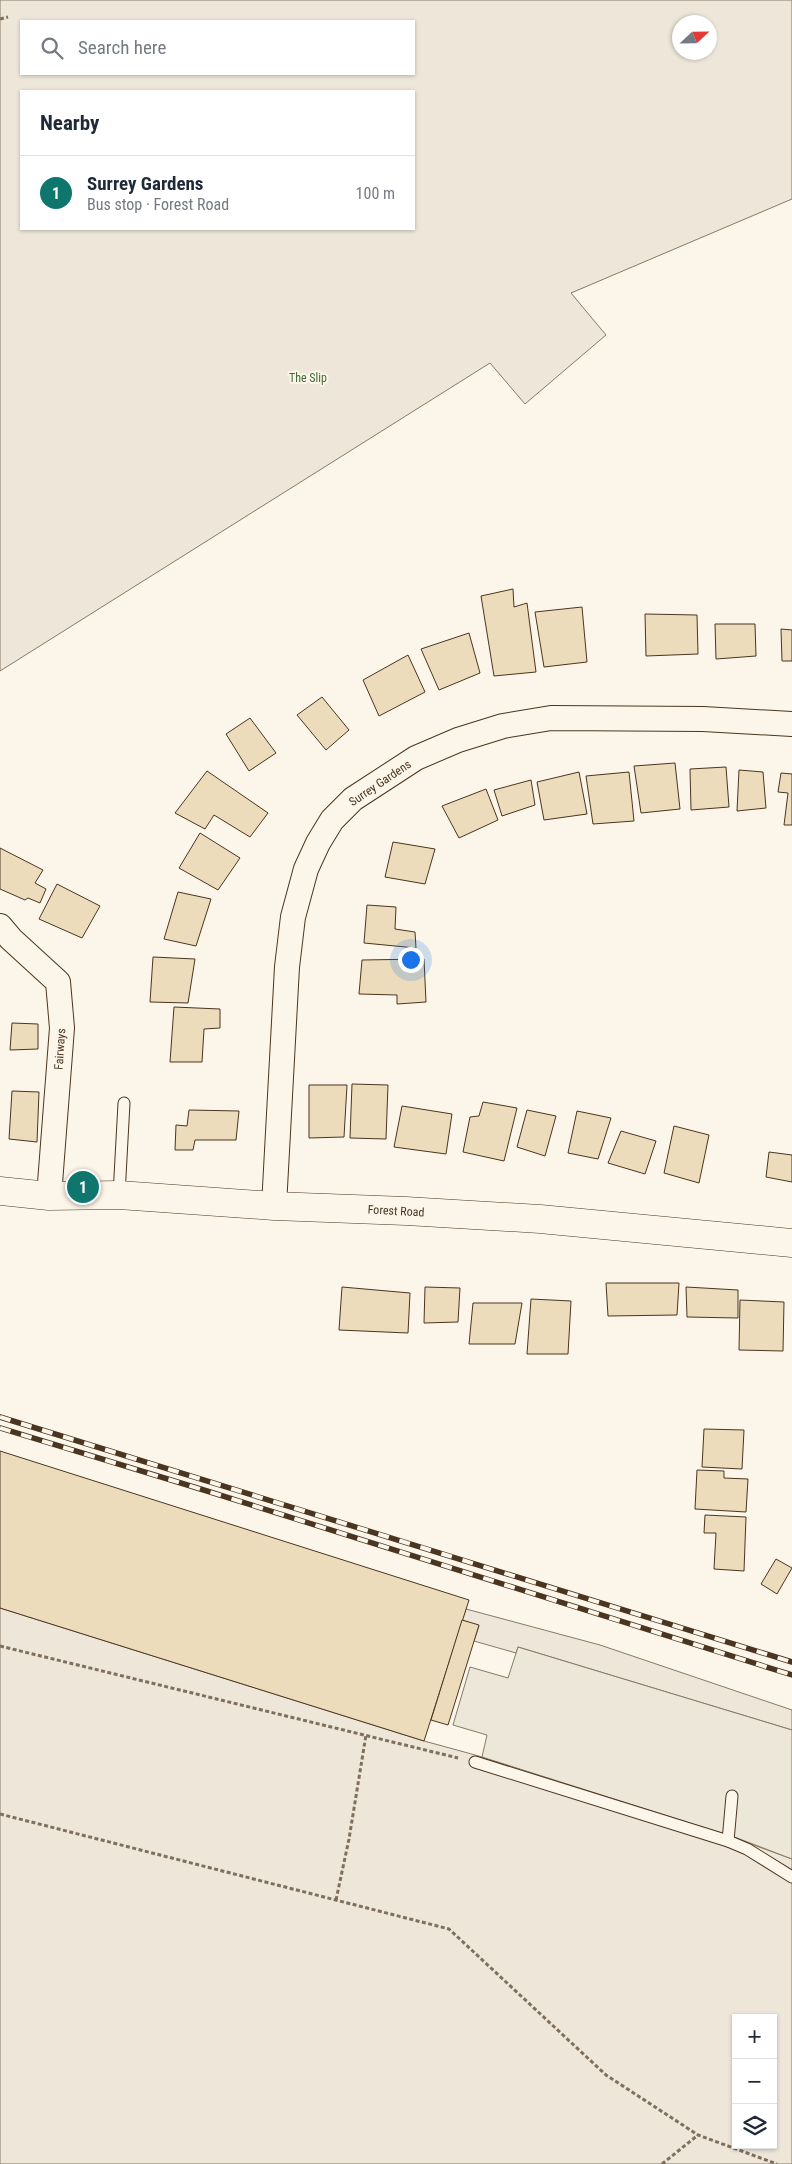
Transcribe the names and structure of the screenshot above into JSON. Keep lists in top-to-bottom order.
{
  "streets": {
    "street": ["Surrey Gardens", "Fairways", "Forest Road"]
  },
  "crossings": [
    ["Surrey Gardens", "Forest Road"],
    ["Fairways", "Forest Road"]
  ],
  "parks": ["The Slip"],
  "north": "right",
  "page": {
    "search": "Search here",
    "heading": "Nearby",
    "list": [
      {
        "mark": "1",
        "name": "Surrey Gardens",
        "note": "Bus stop · Forest Road",
        "value": "100 m"
      }
    ],
    "pins": "1",
    "map_buttons": ["+", "−"]
  }
}
